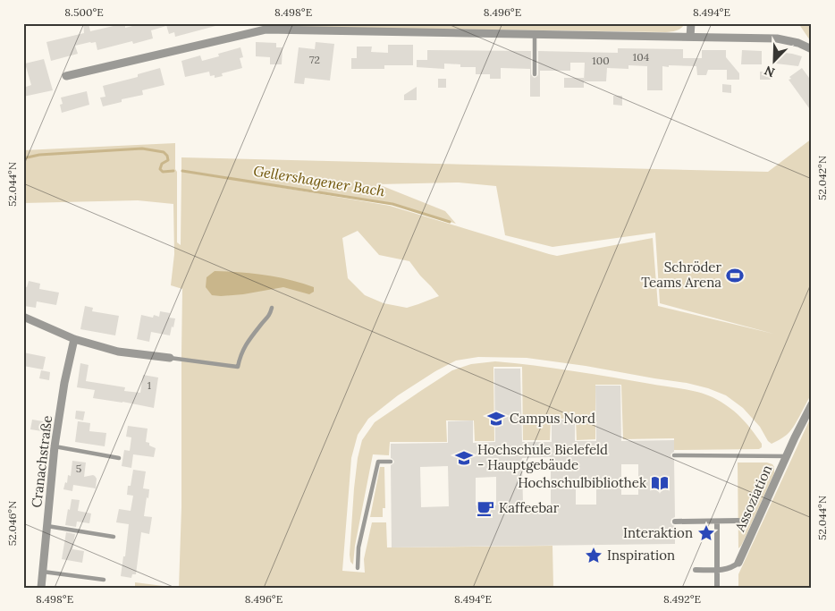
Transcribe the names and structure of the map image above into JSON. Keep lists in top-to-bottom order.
{
  "streets": {
    "street": ["Cranachstraße", "Assoziation"]
  },
  "water": ["Gellershagener Bach"],
  "places": {
    "sports": ["Schröder Teams Arena"],
    "school or university": ["Campus Nord", "Hochschule Bielefeld - Hauptgebäude"],
    "library": ["Hochschulbibliothek"],
    "cafe": ["Kaffeebar"],
    "place": ["Interaktion", "Inspiration"]
  },
  "house_numbers": [
    "104",
    "72",
    "100",
    "1",
    "5"
  ],
  "north": "bottom left",
  "coordinates": [
    "8.500°E",
    "8.498°E",
    "8.496°E",
    "8.494°E",
    "52.042°N",
    "52.044°N",
    "52.046°N",
    "8.492°E"
  ]
}
